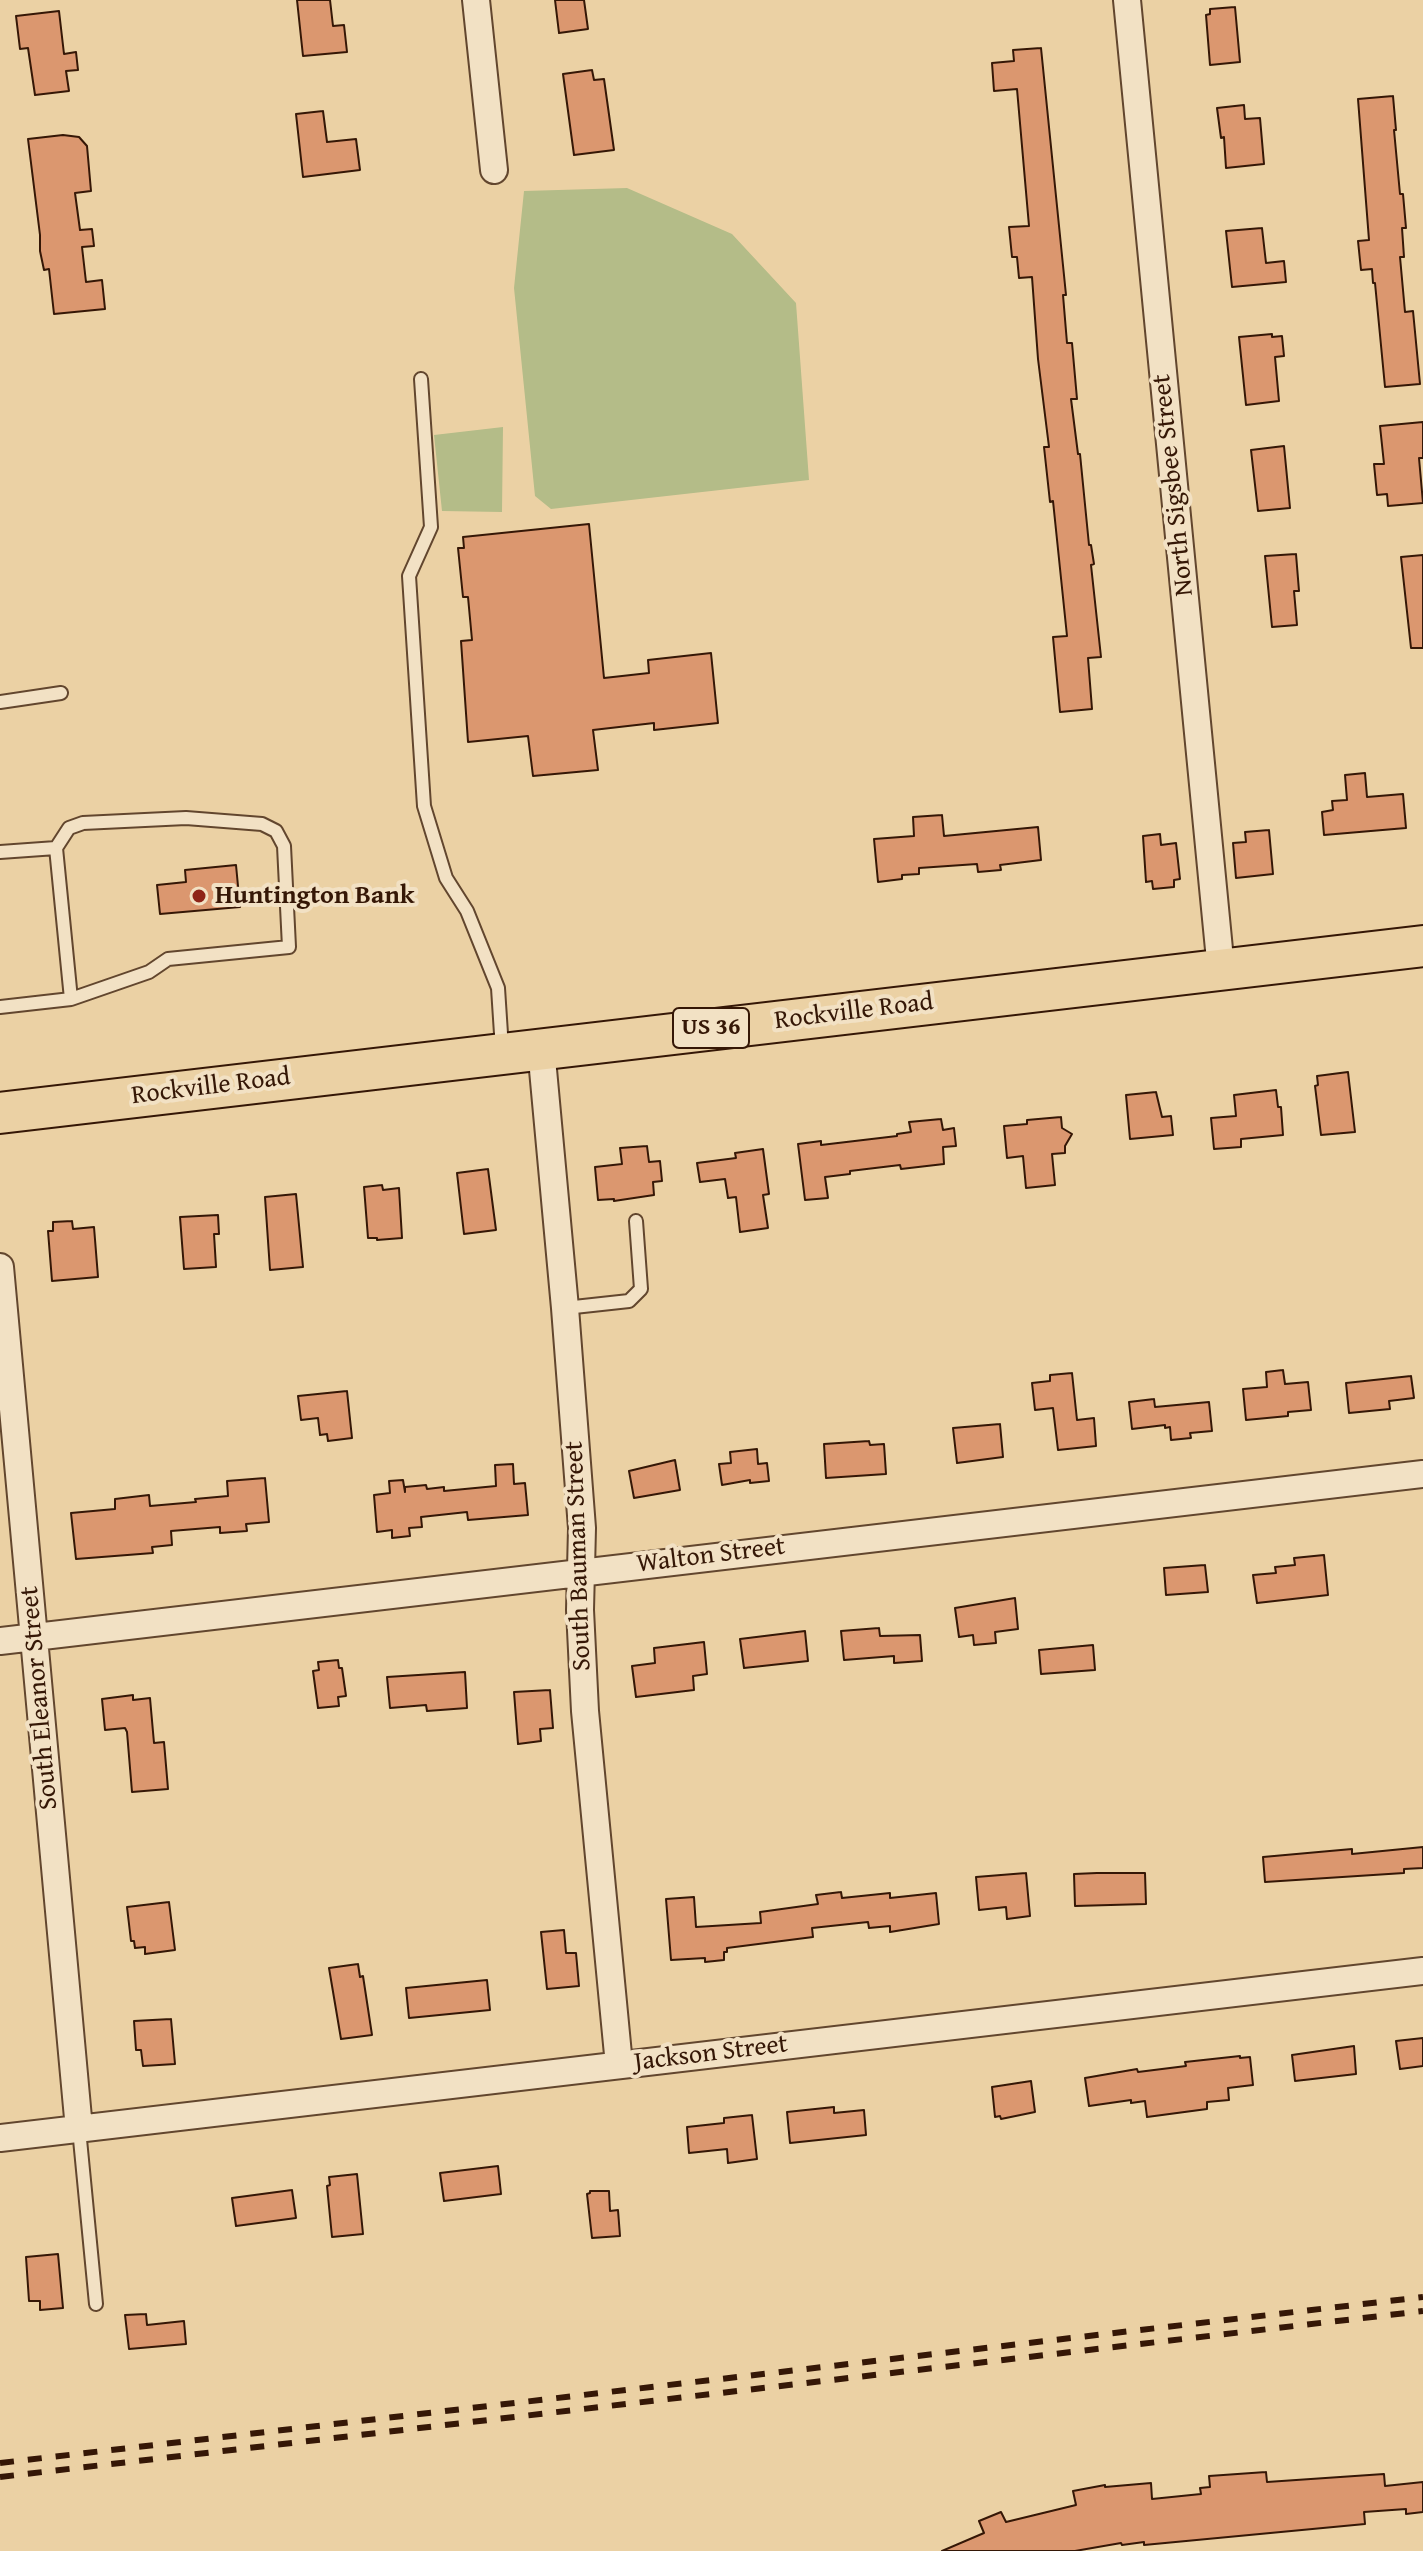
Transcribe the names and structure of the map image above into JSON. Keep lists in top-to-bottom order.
{
  "streets": {
    "main road": ["Rockville Road", "US 36"],
    "street": [
      "North Sigsbee Street",
      "South Bauman Street",
      "Walton Street",
      "South Eleanor Street",
      "Jackson Street"
    ]
  },
  "crossings": [
    ["North Sigsbee Street", "Rockville Road"],
    ["Rockville Road", "South Bauman Street"],
    ["South Bauman Street", "Walton Street"],
    ["South Bauman Street", "Jackson Street"],
    ["Walton Street", "South Eleanor Street"],
    ["South Eleanor Street", "Jackson Street"]
  ],
  "places": ["Huntington Bank"]
}
